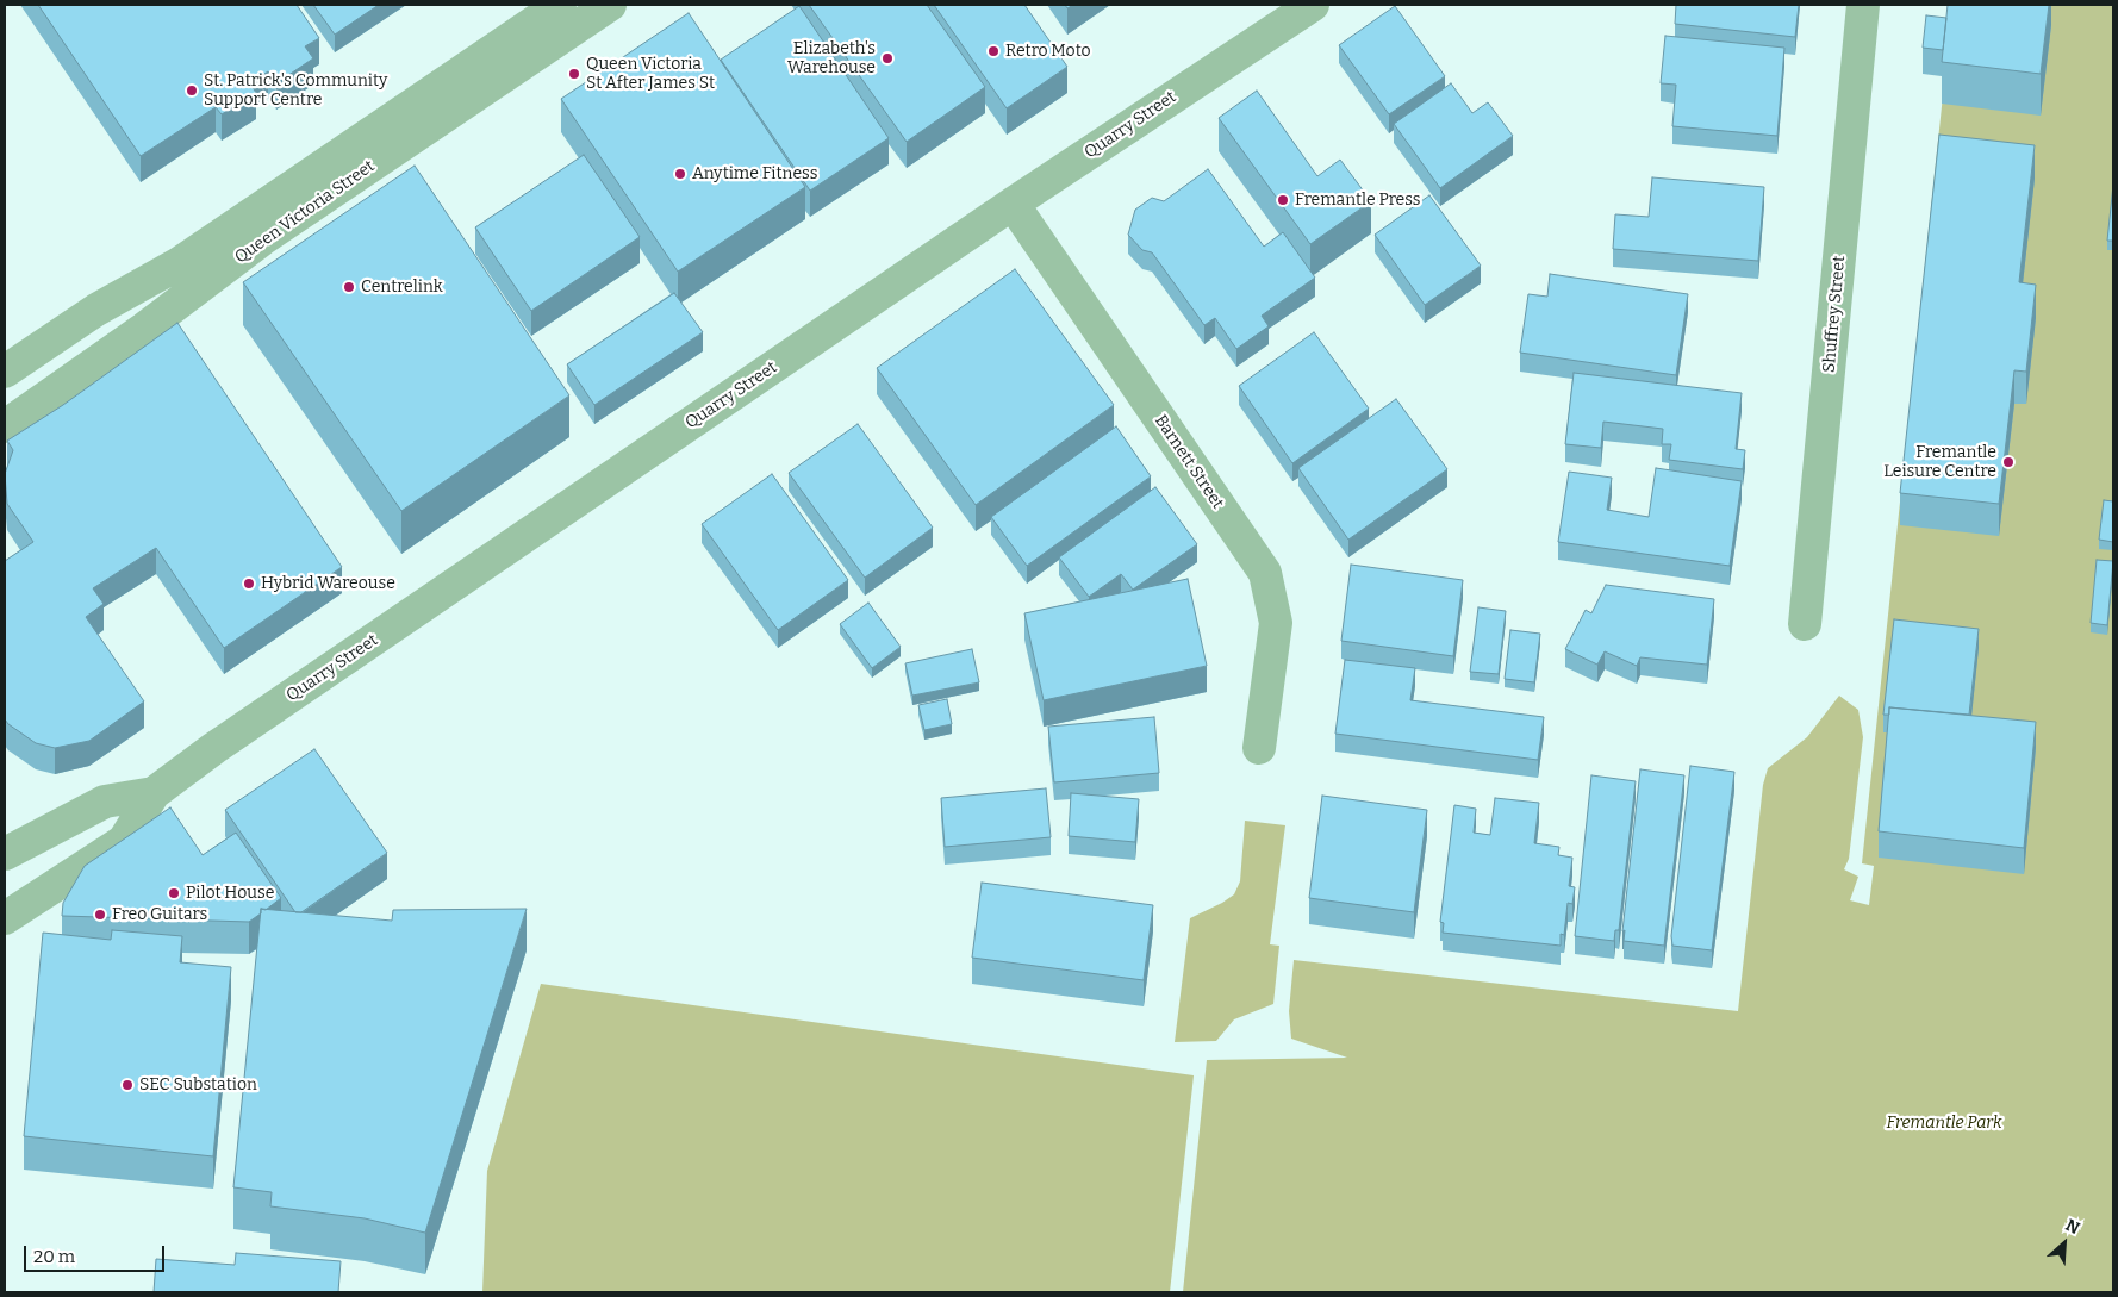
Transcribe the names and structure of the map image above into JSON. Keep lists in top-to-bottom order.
{
  "streets": {
    "street": [
      "Quarry Street",
      "Queen Victoria Street",
      "Shuffrey Street",
      "Barnett Street"
    ]
  },
  "crossings": [
    ["Quarry Street", "Barnett Street"]
  ],
  "parks": ["Fremantle Park"],
  "places": [
    "Retro Moto",
    "Elizabeth's Warehouse",
    "Queen Victoria St After James St",
    "St. Patrick's Community Support Centre",
    "Anytime Fitness",
    "Fremantle Press",
    "Centrelink",
    "Fremantle Leisure Centre",
    "Hybrid Wareouse",
    "Pilot House",
    "Freo Guitars",
    "SEC Substation"
  ],
  "scale_bar": "20 m",
  "north": "top right"
}
